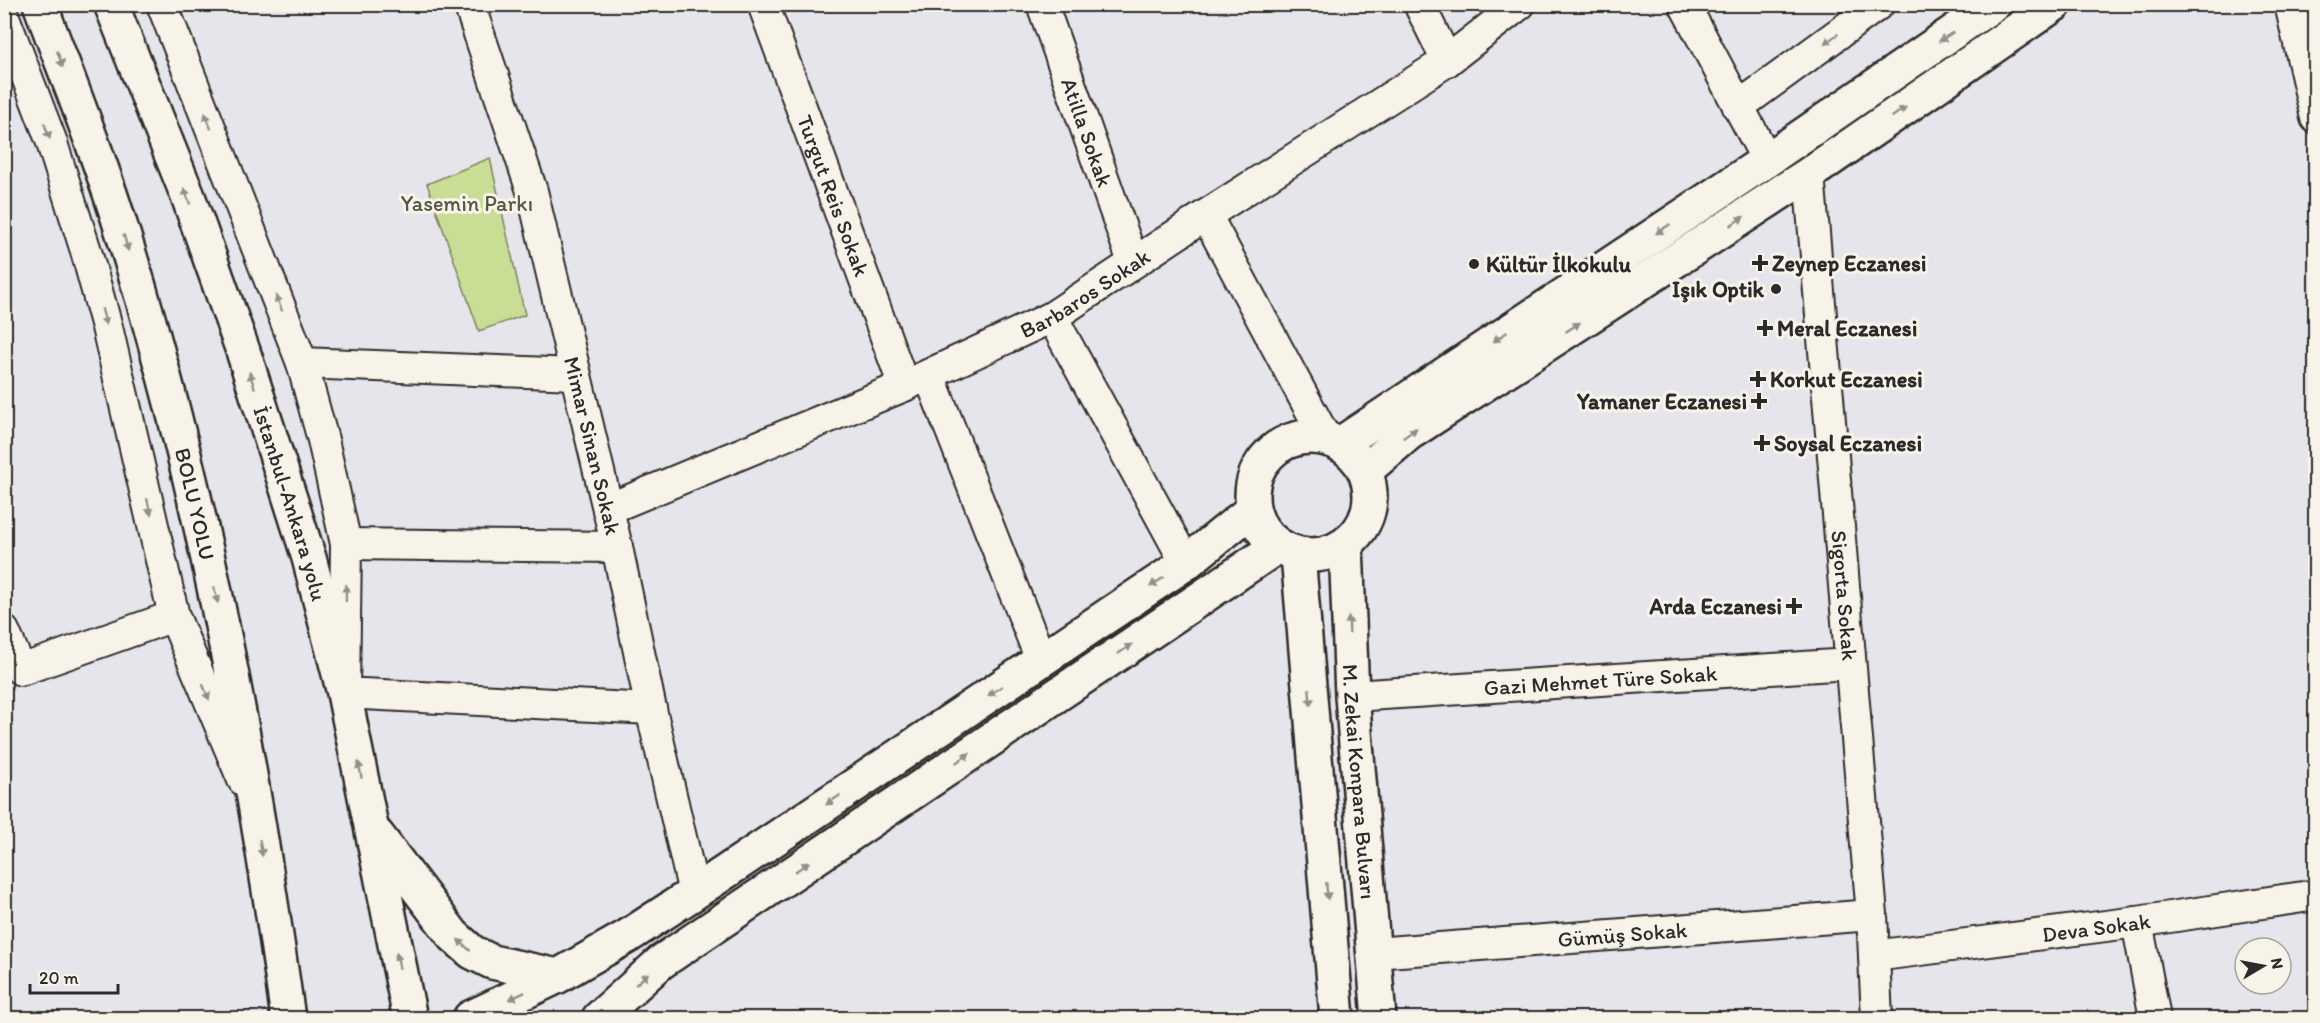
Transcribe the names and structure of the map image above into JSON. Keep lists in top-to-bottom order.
{
  "streets": {
    "main road": ["İstanbul-Ankara yolu", "BOLU YOLU", "M. Zekai Konpara Bulvarı"],
    "street": [
      "Atilla Sokak",
      "Turgut Reis Sokak",
      "Barbaros Sokak",
      "Mimar Sinan Sokak",
      "Sigorta Sokak",
      "Gazi Mehmet Türe Sokak",
      "Deva Sokak",
      "Gümüş Sokak"
    ]
  },
  "crossings": [
    ["Atilla Sokak", "Barbaros Sokak"],
    ["Turgut Reis Sokak", "Barbaros Sokak"],
    ["Barbaros Sokak", "Mimar Sinan Sokak"],
    ["Sigorta Sokak", "Gazi Mehmet Türe Sokak"],
    ["Sigorta Sokak", "Deva Sokak"],
    ["Sigorta Sokak", "Gümüş Sokak"],
    ["Gazi Mehmet Türe Sokak", "M. Zekai Konpara Bulvarı"],
    ["M. Zekai Konpara Bulvarı", "Gümüş Sokak"]
  ],
  "one_way": ["İstanbul-Ankara yolu", "BOLU YOLU"],
  "parks": ["Yasemin Parkı"],
  "places": {
    "health": [
      "Zeynep Eczanesi",
      "Meral Eczanesi",
      "Korkut Eczanesi",
      "Yamaner Eczanesi",
      "Soysal Eczanesi",
      "Arda Eczanesi"
    ],
    "other": ["Kültür İlkokulu", "Işık Optik"]
  },
  "scale_bar": "20 m",
  "north": "right"
}
